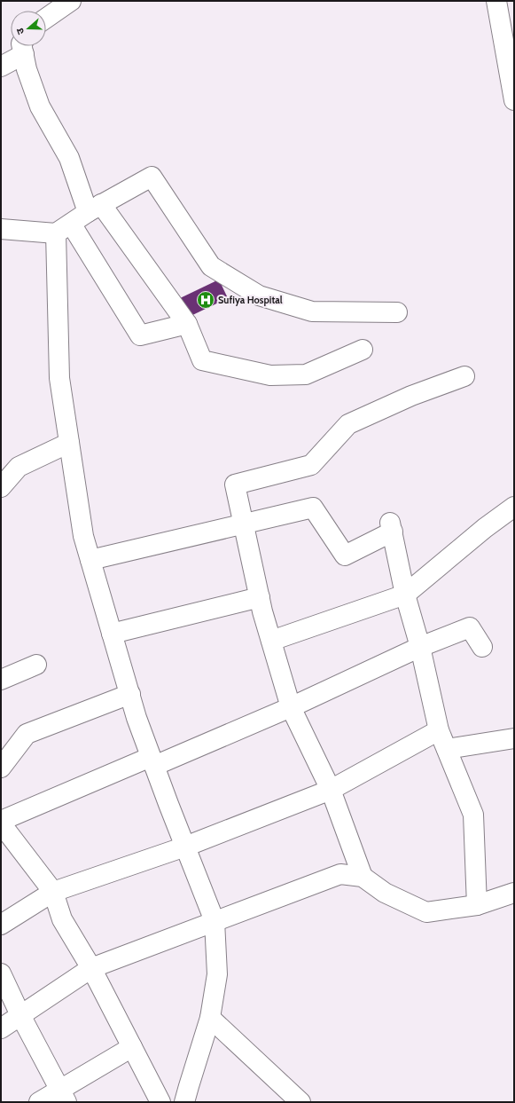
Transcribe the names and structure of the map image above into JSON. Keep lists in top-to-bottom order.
{
  "places": {
    "hospital": ["Sufiya Hospital"]
  },
  "north": "left"
}
